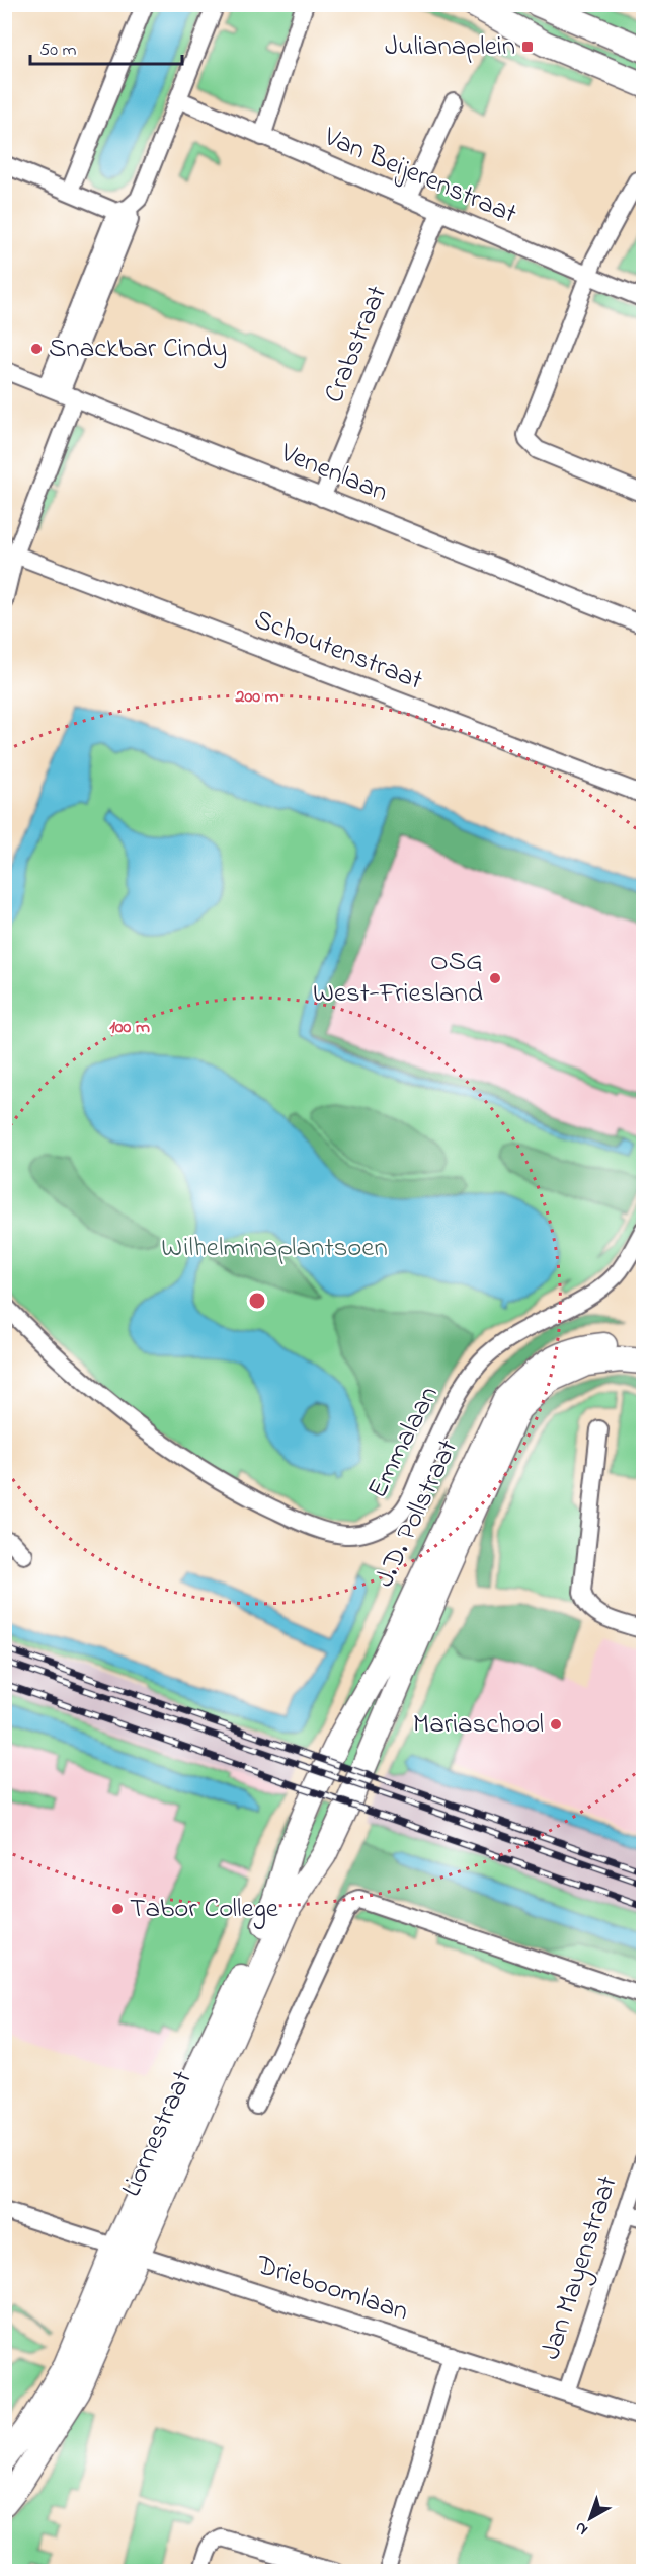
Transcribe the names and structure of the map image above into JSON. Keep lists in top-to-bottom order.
{
  "streets": {
    "street": [
      "Van Beijerenstraat",
      "Crabstraat",
      "Venenlaan",
      "Schoutenstraat",
      "Emmalaan",
      "J.D. Pollstraat",
      "Liornestraat",
      "Jan Mayenstraat",
      "Drieboomlaan"
    ]
  },
  "crossings": [
    ["Van Beijerenstraat", "Crabstraat"],
    ["Crabstraat", "Venenlaan"],
    ["J.D. Pollstraat", "Liornestraat"],
    ["Liornestraat", "Drieboomlaan"],
    ["Jan Mayenstraat", "Drieboomlaan"]
  ],
  "parks": ["Wilhelminaplantsoen"],
  "places": {
    "transit": ["Julianaplein"],
    "other": [
      "Snackbar Cindy",
      "OSG West-Friesland",
      "Mariaschool",
      "Tabor College"
    ]
  },
  "scale_bar": "50 m",
  "north": "bottom left",
  "rings": ["200 m", "100 m"]
}
